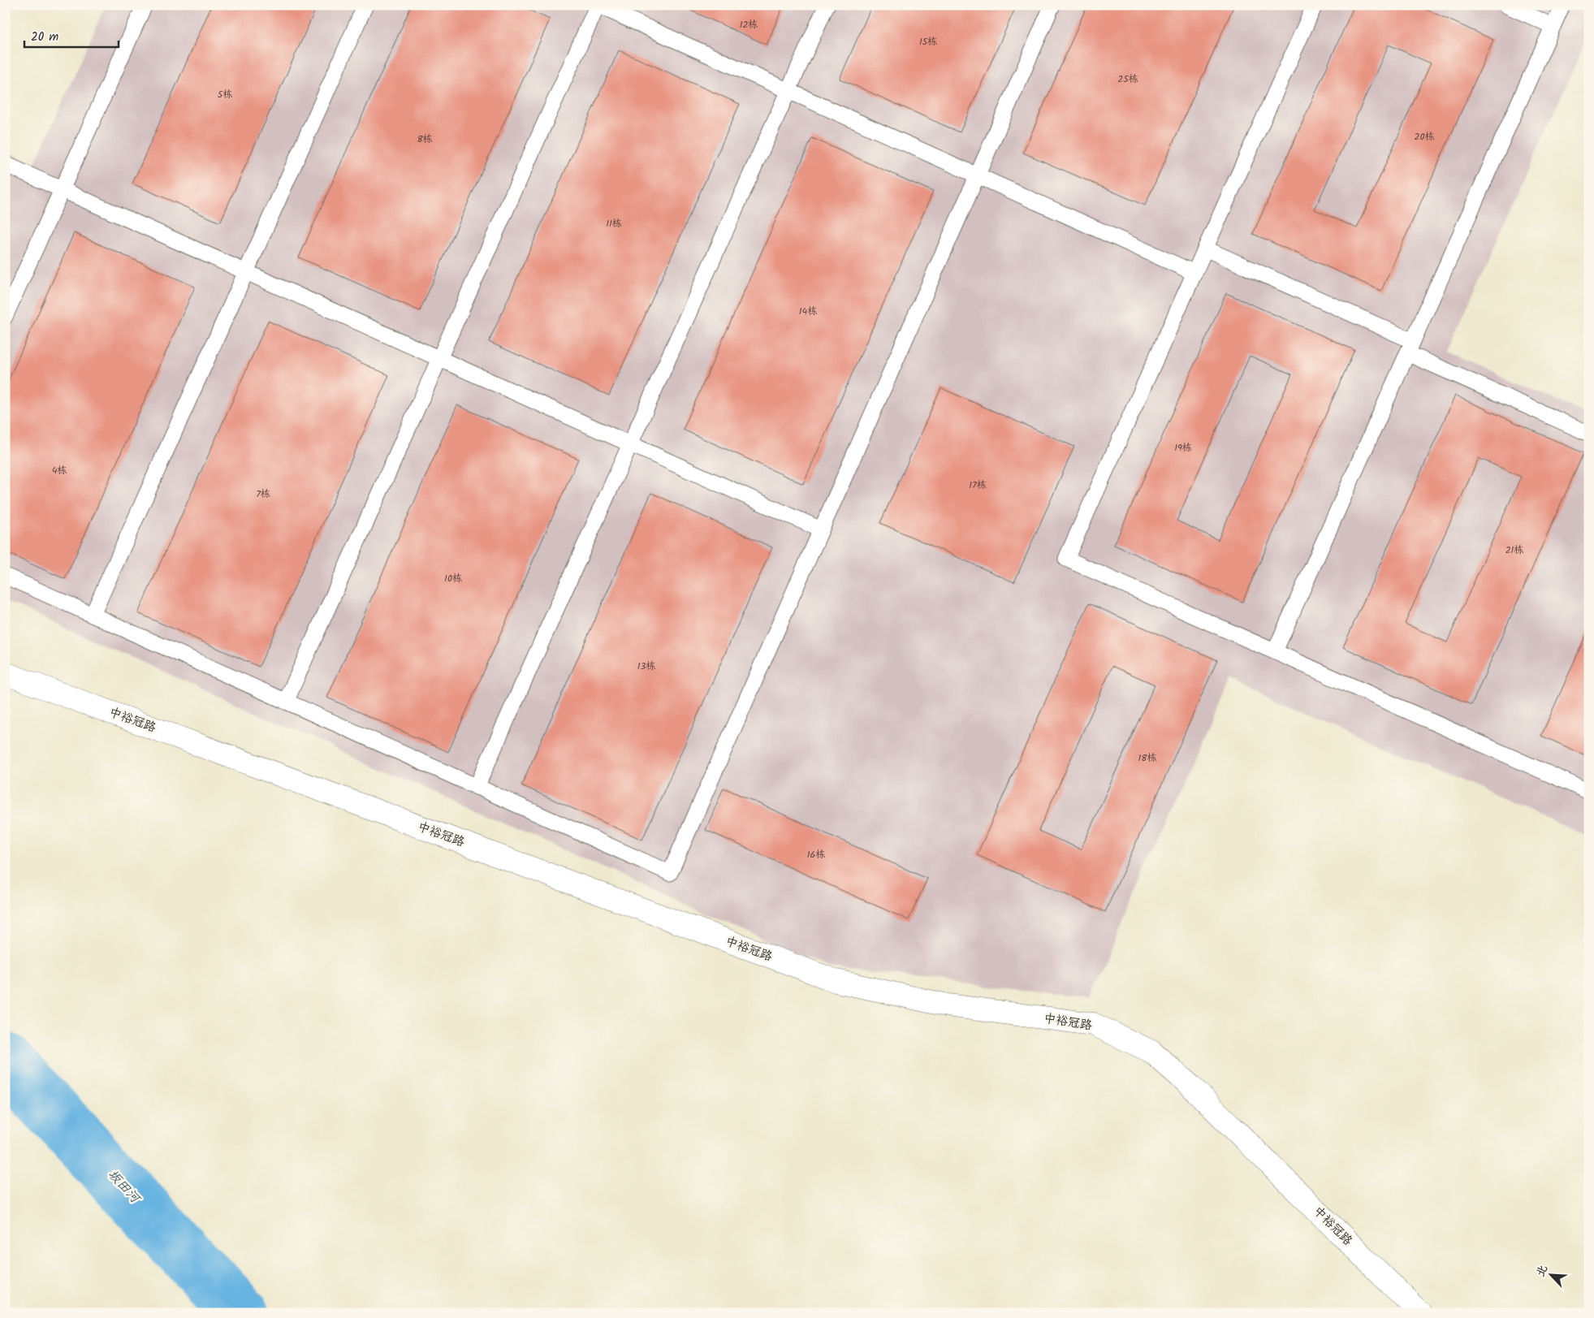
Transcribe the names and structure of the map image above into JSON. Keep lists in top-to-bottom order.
{
  "streets": {
    "street": ["中裕冠路"]
  },
  "water": ["坂田河"],
  "house_numbers": [
    "12栋",
    "15栋",
    "25栋",
    "5栋",
    "20栋",
    "8栋",
    "11栋",
    "14栋",
    "19栋",
    "4栋",
    "17栋",
    "7栋",
    "21栋",
    "10栋",
    "13栋",
    "18栋",
    "16栋"
  ],
  "scale_bar": "20 m",
  "north": "top left"
}
